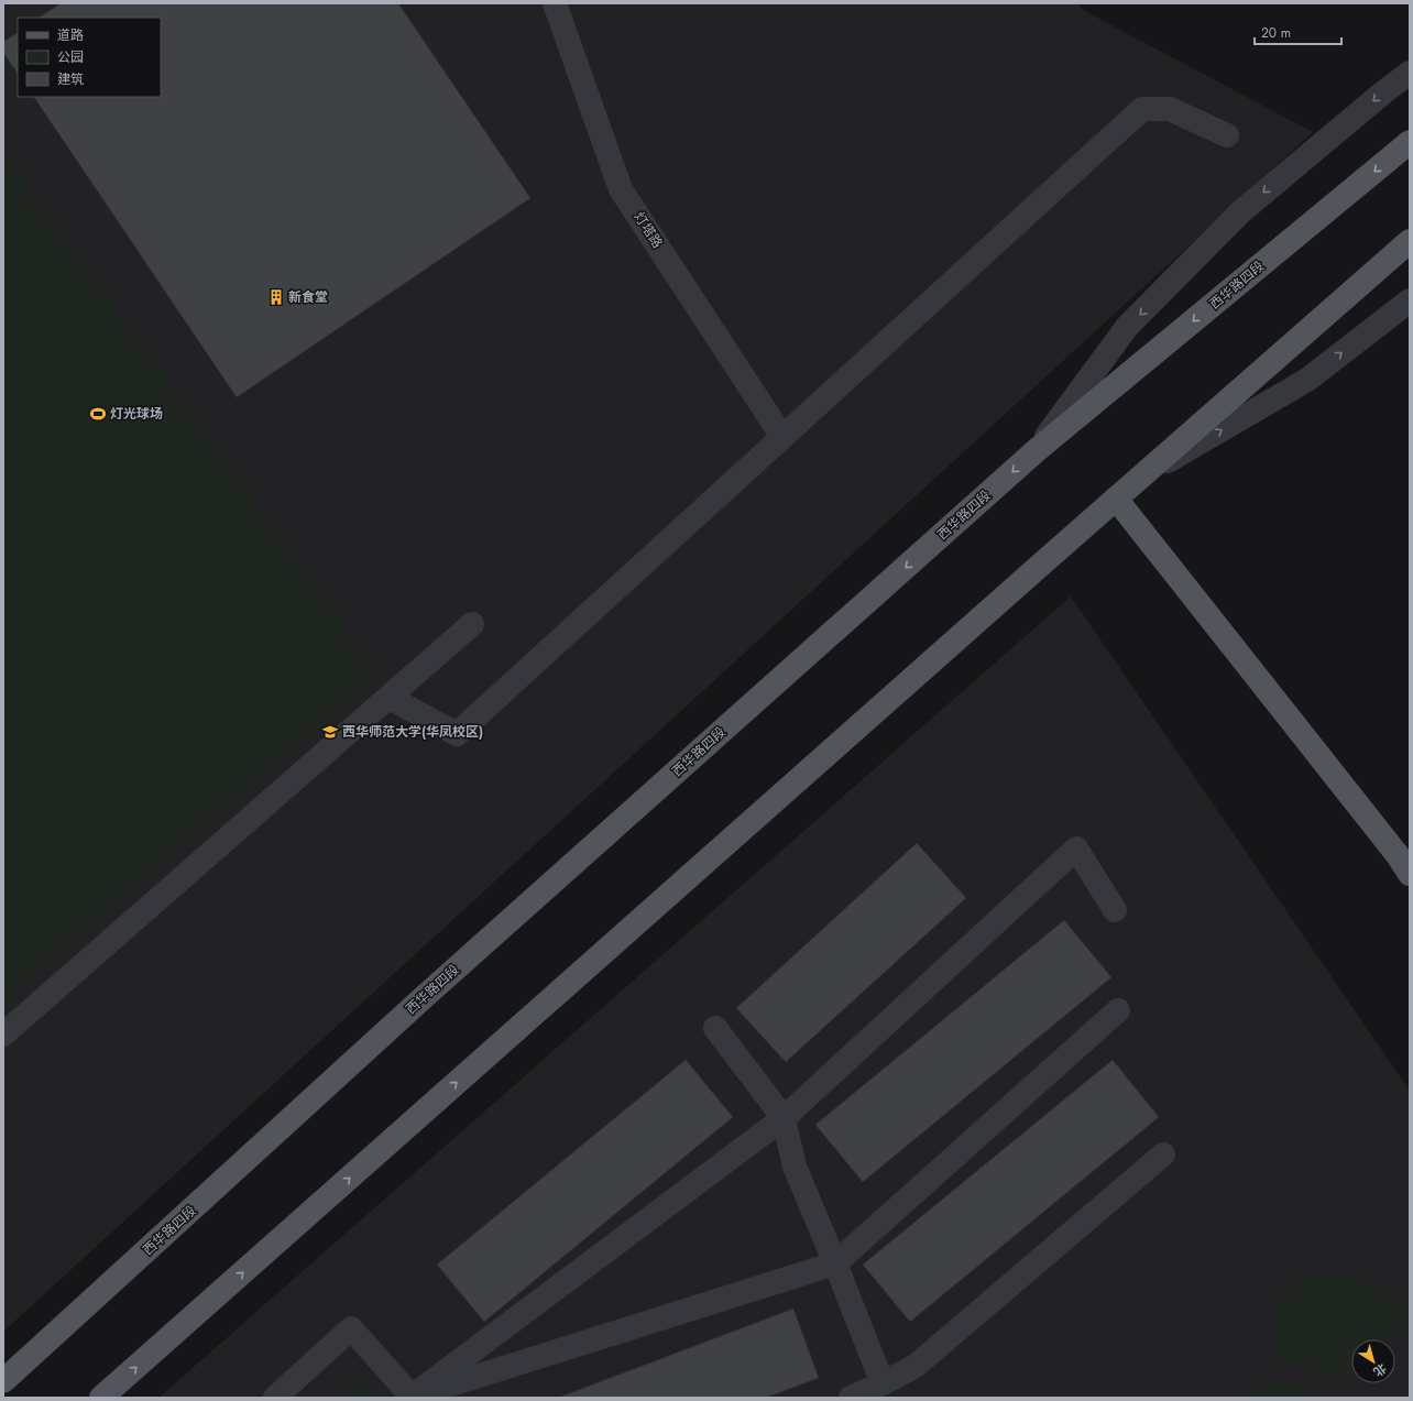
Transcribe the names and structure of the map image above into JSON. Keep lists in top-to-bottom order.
{
  "streets": {
    "main road": ["西华路四段"],
    "street": ["灯塔路"]
  },
  "places": {
    "building": ["新食堂"],
    "sports": ["灯光球场"],
    "school or university": ["西华师范大学(华凤校区)"]
  },
  "legend": ["道路", "公园", "建筑"],
  "scale_bar": "20 m",
  "north": "bottom right"
}
